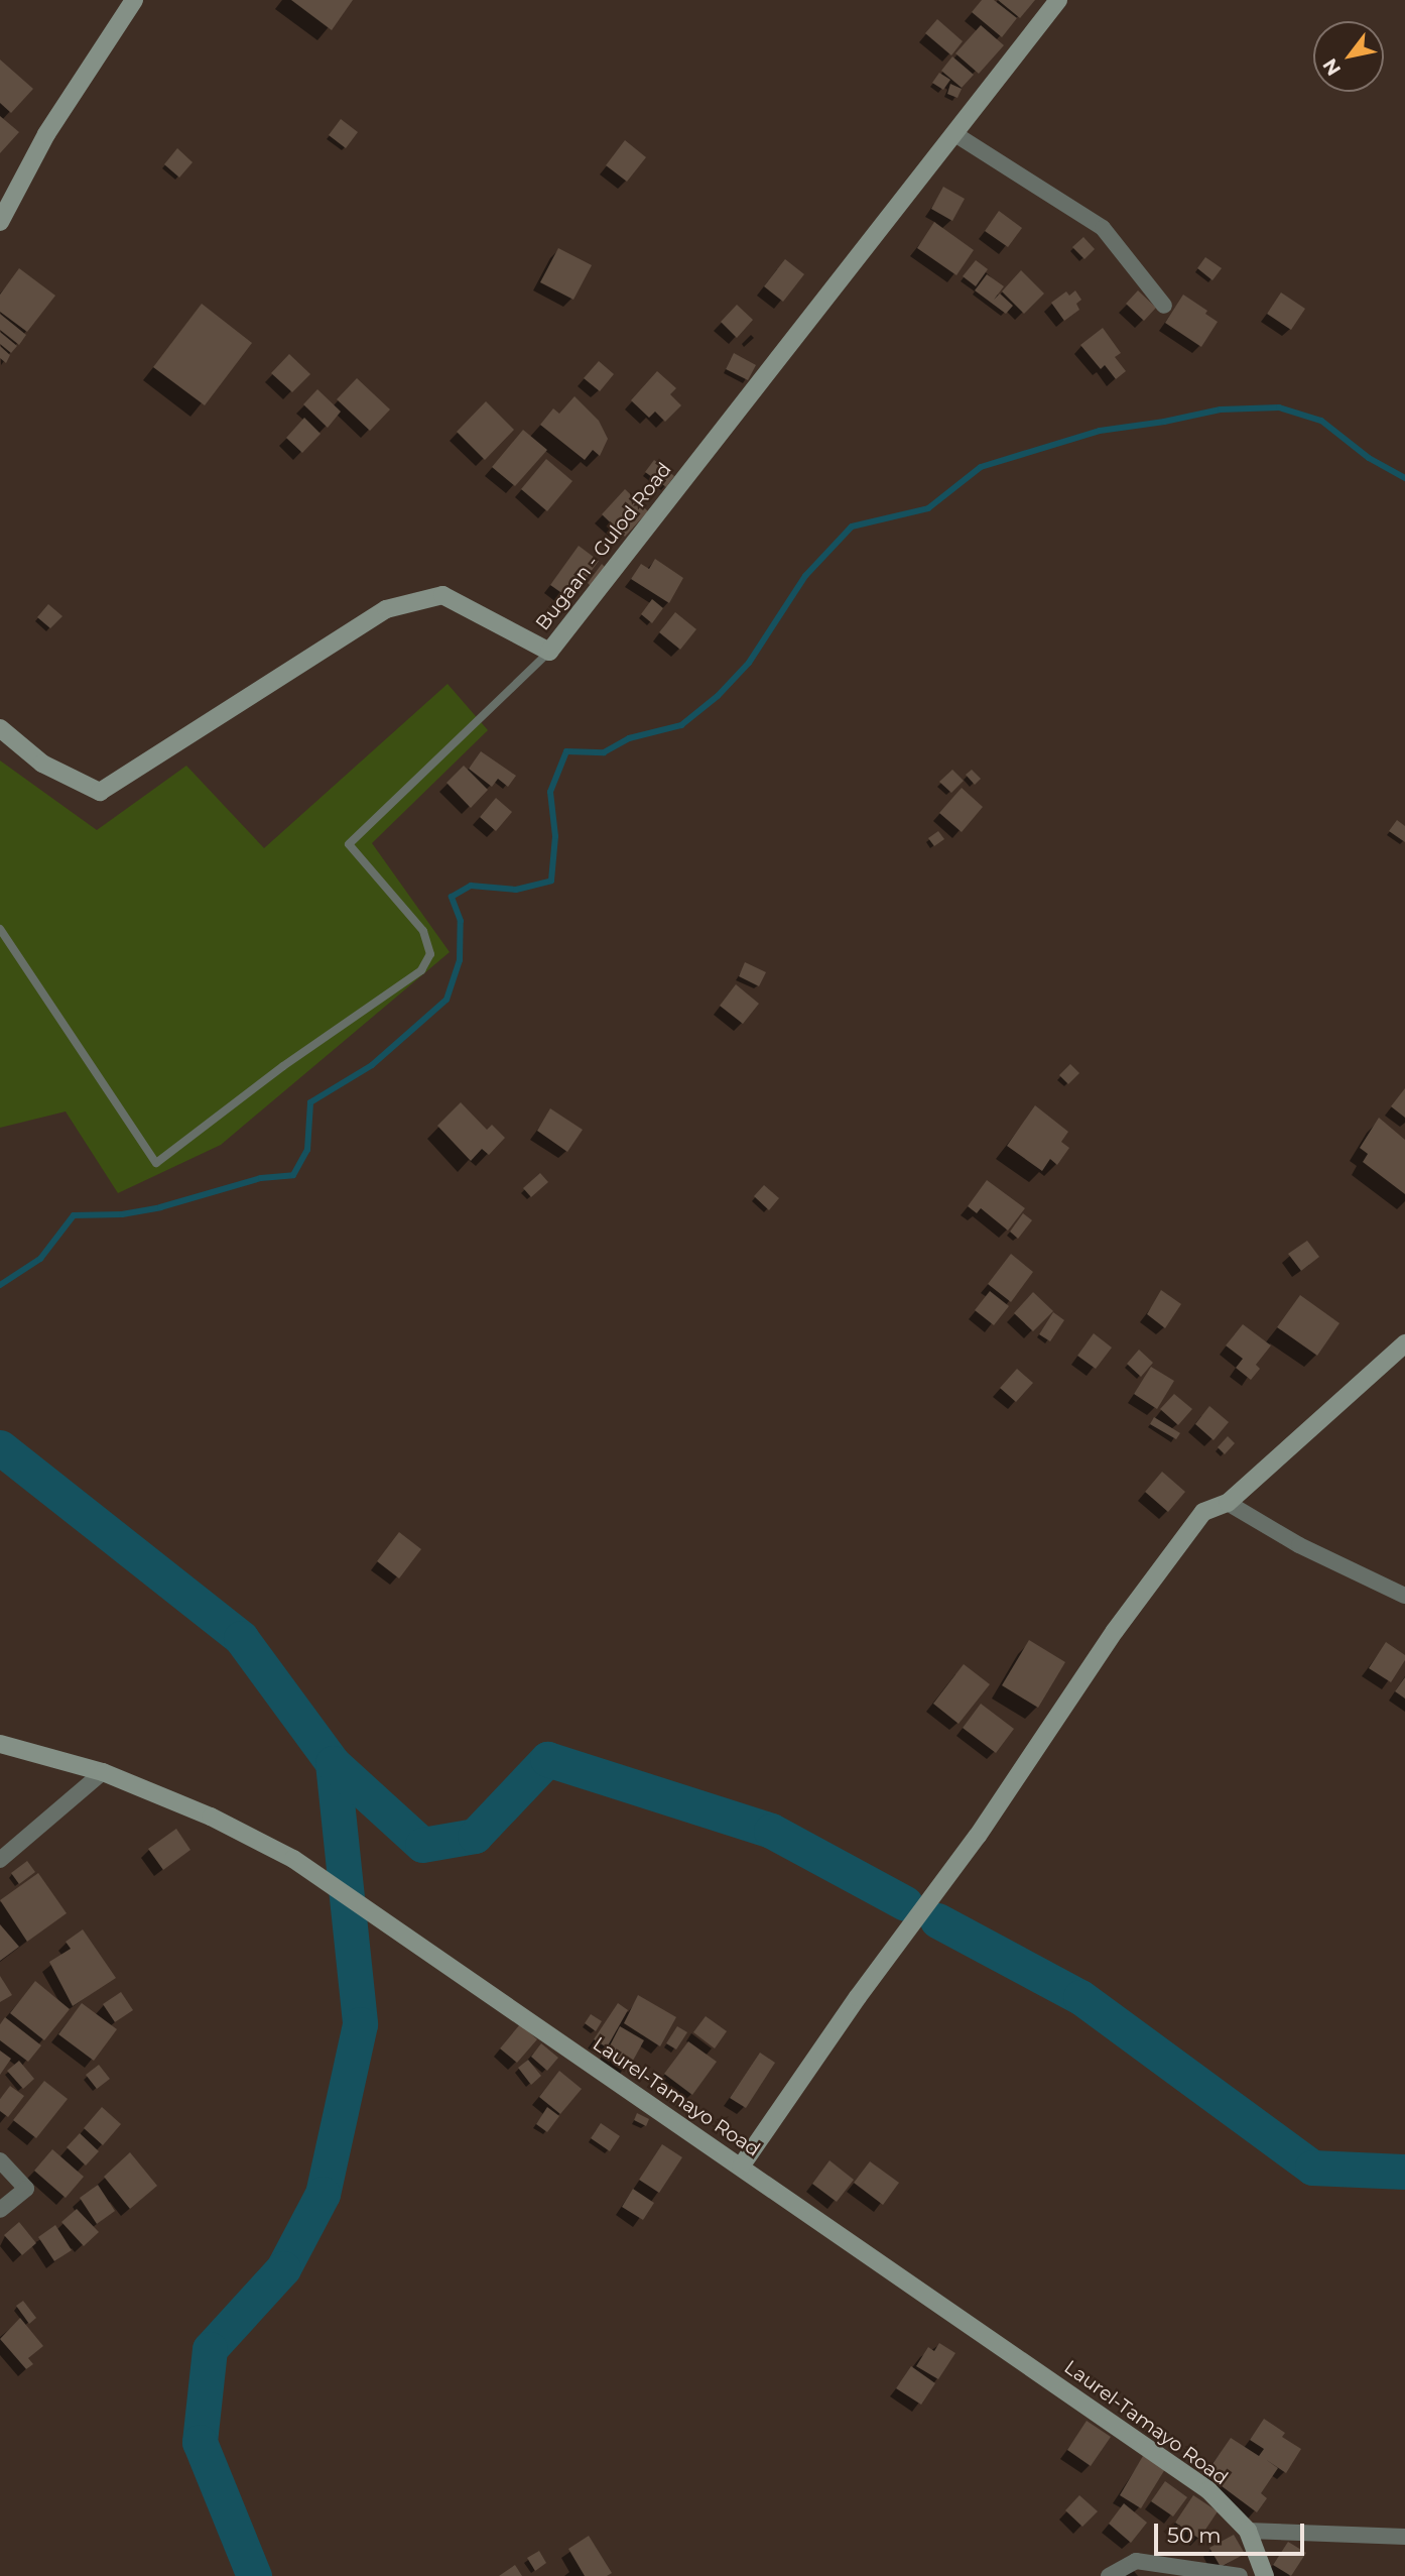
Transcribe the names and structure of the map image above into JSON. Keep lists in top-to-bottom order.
{
  "streets": {
    "street": ["Bugaan - Gulod Road", "Laurel-Tamayo Road"]
  },
  "scale_bar": "50 m",
  "north": "bottom left"
}
